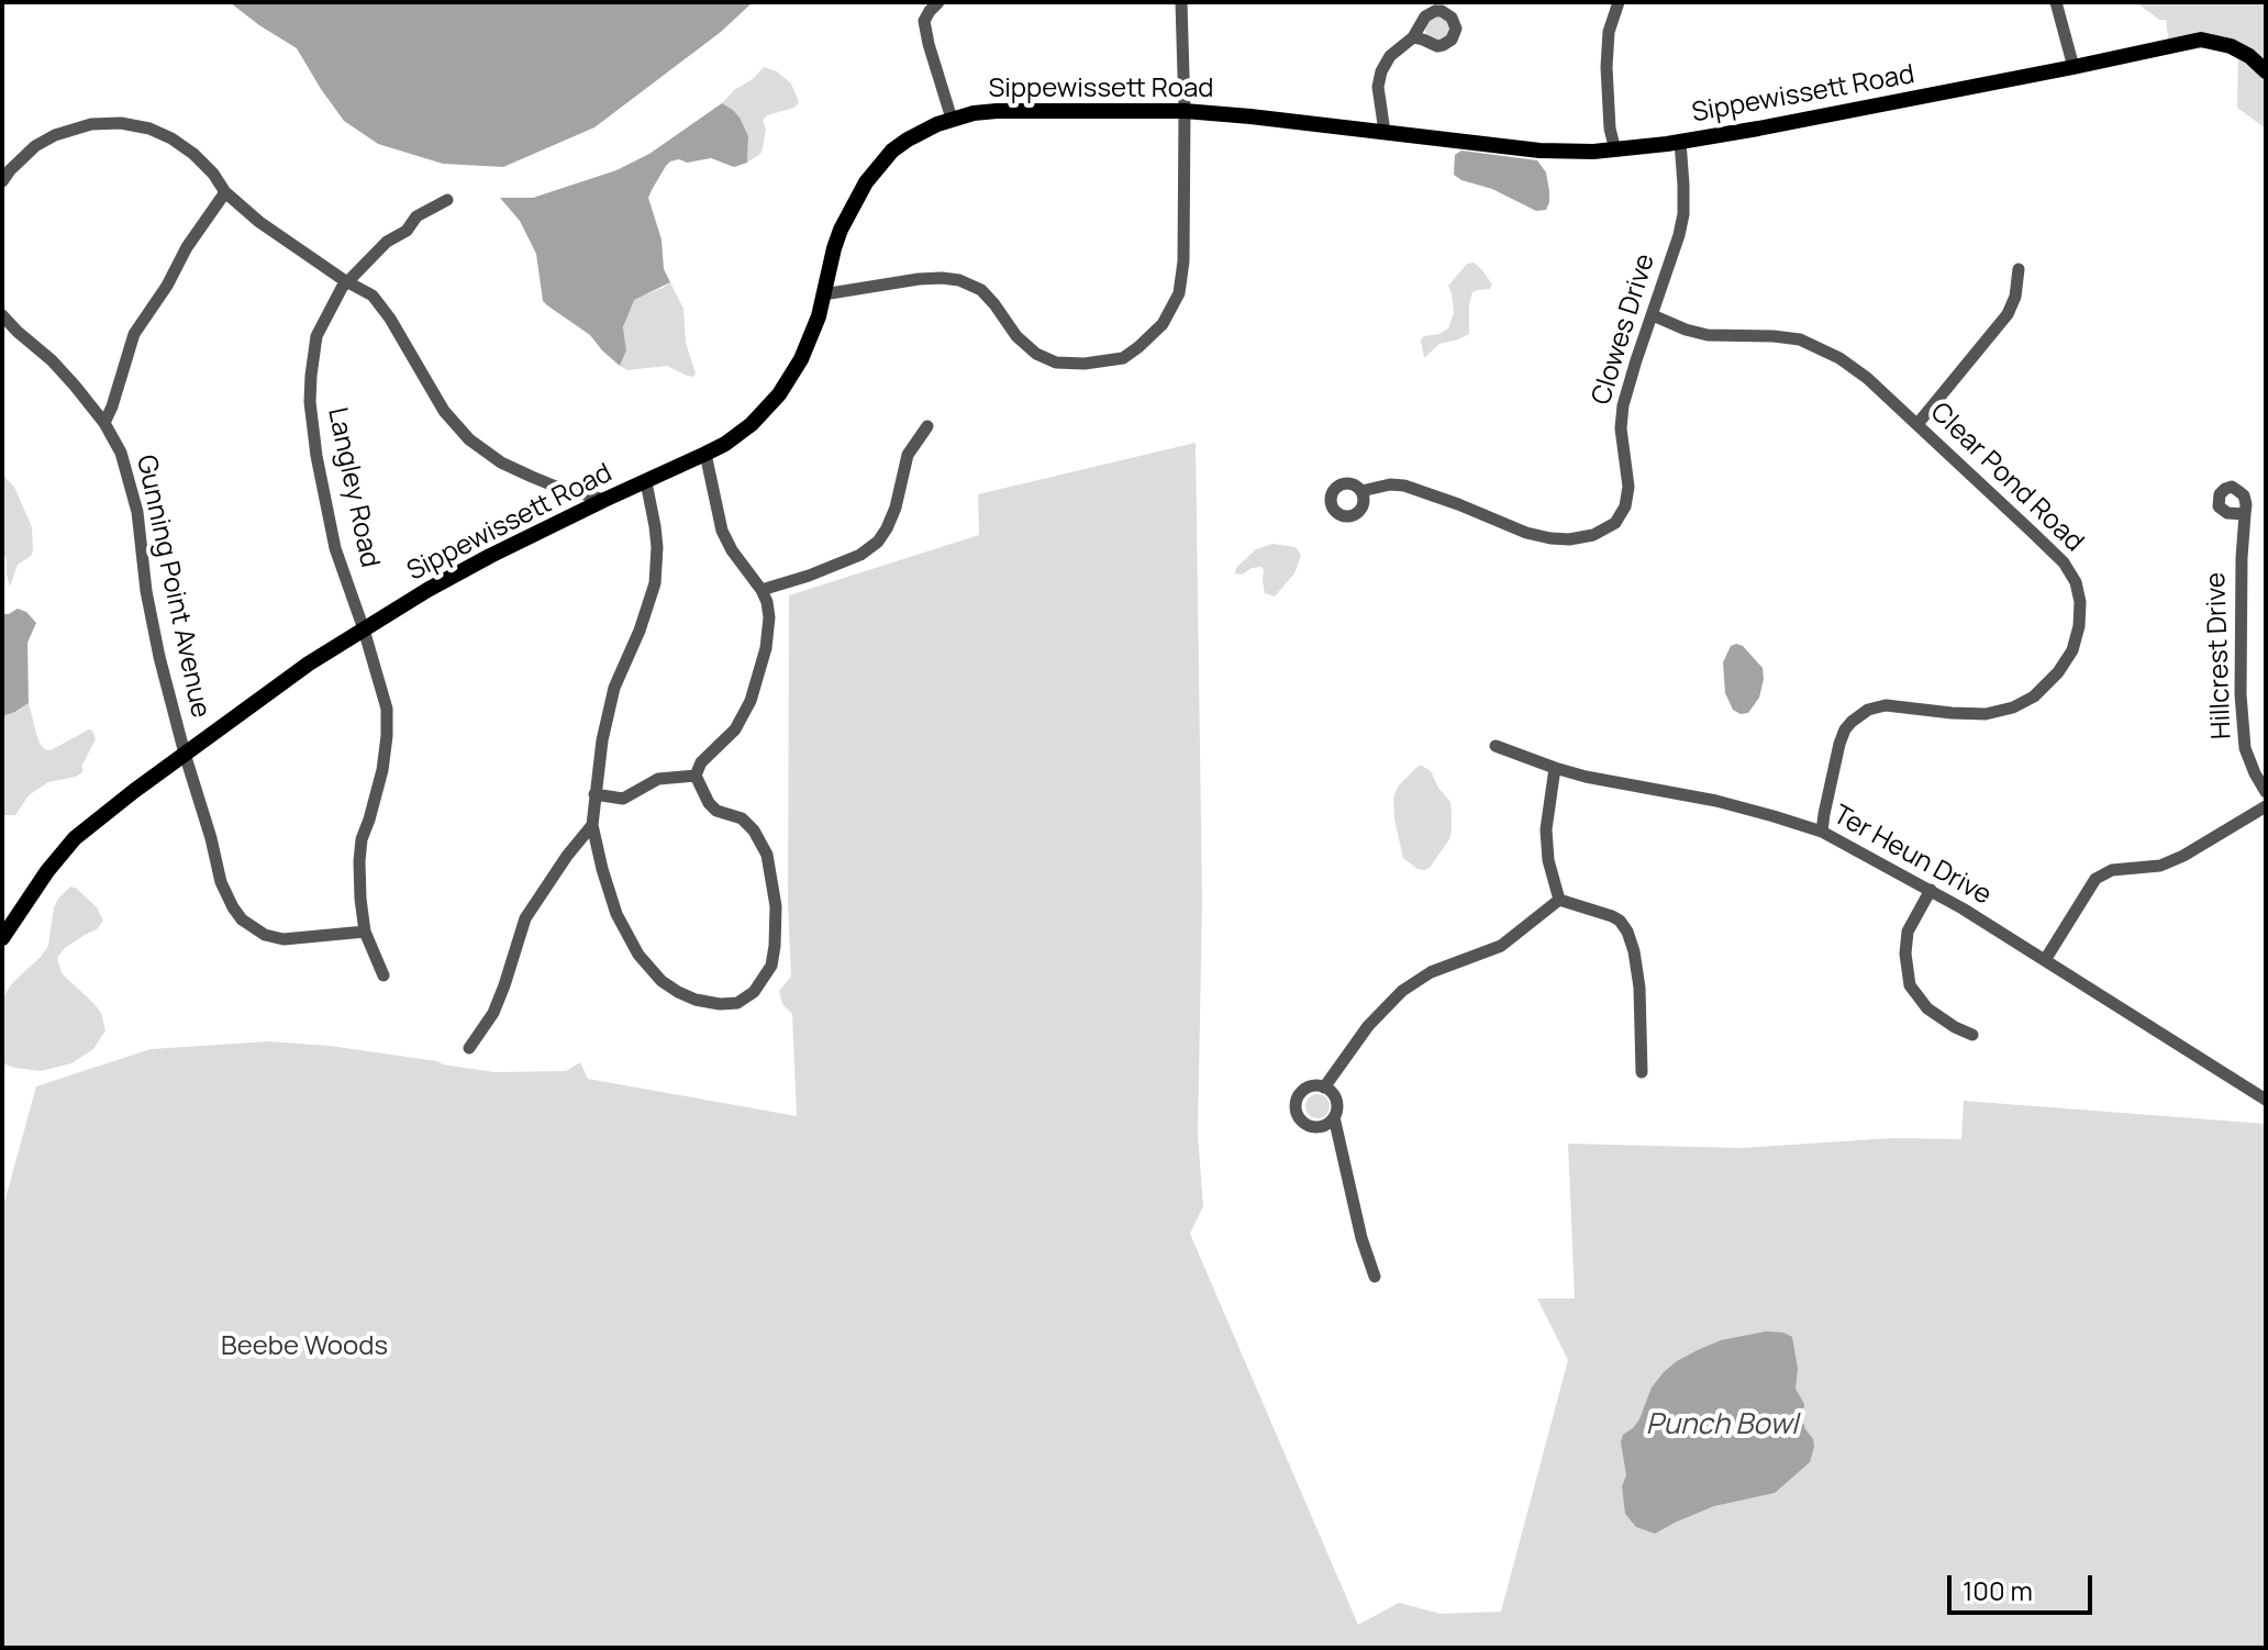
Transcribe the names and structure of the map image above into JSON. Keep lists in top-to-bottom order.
{
  "streets": {
    "main road": ["Sippewissett Road"],
    "street": [
      "Clowes Drive",
      "Clear Pond Road",
      "Langley Road",
      "Gunning Point Avenue",
      "Hillcrest Drive",
      "Ter Heun Drive"
    ]
  },
  "crossings": [
    ["Sippewissett Road", "Clowes Drive"],
    ["Sippewissett Road", "Langley Road"],
    ["Sippewissett Road", "Gunning Point Avenue"],
    ["Clowes Drive", "Clear Pond Road"],
    ["Clear Pond Road", "Ter Heun Drive"],
    ["Langley Road", "Gunning Point Avenue"]
  ],
  "water": ["Punch Bowl"],
  "parks": ["Beebe Woods"],
  "scale_bar": "100 m"
}
